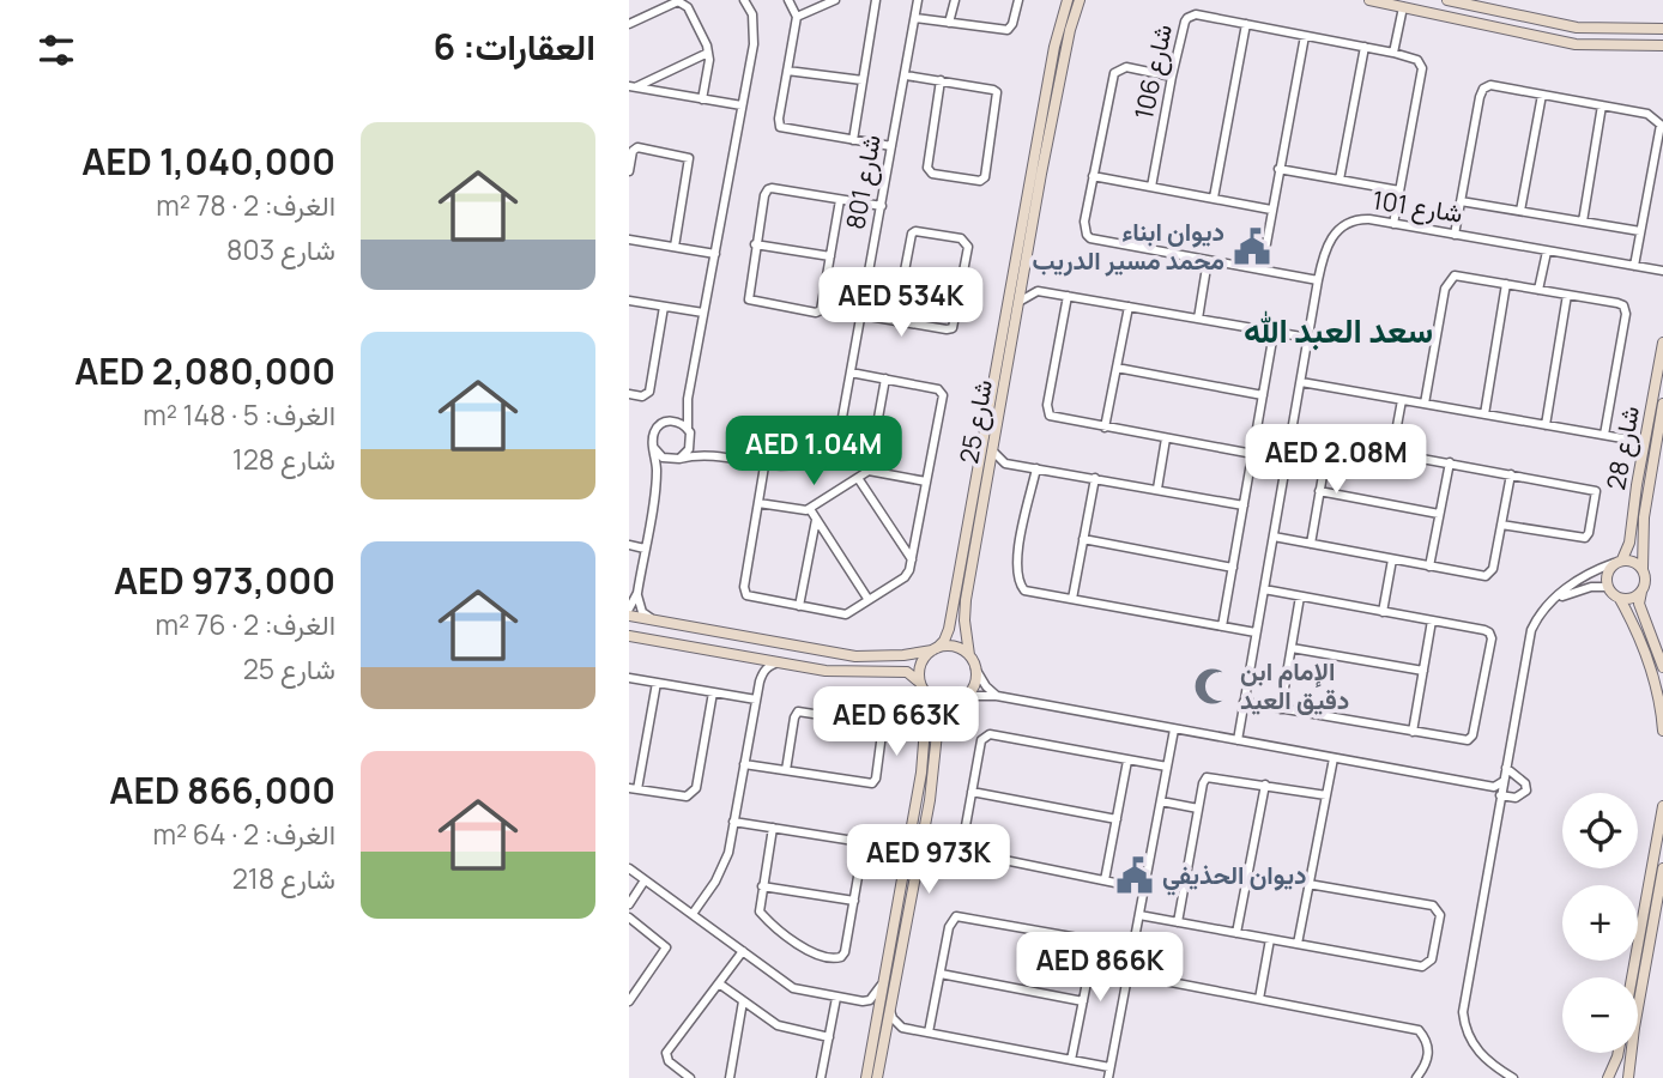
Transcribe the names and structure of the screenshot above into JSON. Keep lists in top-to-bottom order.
{
  "streets": {
    "street": [
      "شارع 106",
      "شارع 801",
      "شارع 101",
      "شارع 25",
      "شارع 28"
    ]
  },
  "crossings": [
    ["شارع 106", "شارع 101"]
  ],
  "districts": ["سعد العبد الله"],
  "places": {
    "public building": ["ديوان ابناء محمد مسير الدريب", "ديوان الحذيفي"],
    "mosque": ["الإمام ابن دقيق العيد"]
  },
  "page": {
    "heading": "العقارات: 6",
    "list": [
      {
        "name": "AED 1,040,000",
        "note": "الغرف: 2 · 78 m² · شارع 803"
      },
      {
        "name": "AED 2,080,000",
        "note": "الغرف: 5 · 148 m² · شارع 128"
      },
      {
        "name": "AED 973,000",
        "note": "الغرف: 2 · 76 m² · شارع 25"
      },
      {
        "name": "AED 866,000",
        "note": "الغرف: 2 · 64 m² · شارع 218"
      }
    ],
    "price": [
      "AED 534K",
      "AED 1.04M",
      "AED 2.08M",
      "AED 663K",
      "AED 973K",
      "AED 866K"
    ],
    "map_buttons": ["+", "−"]
  }
}
